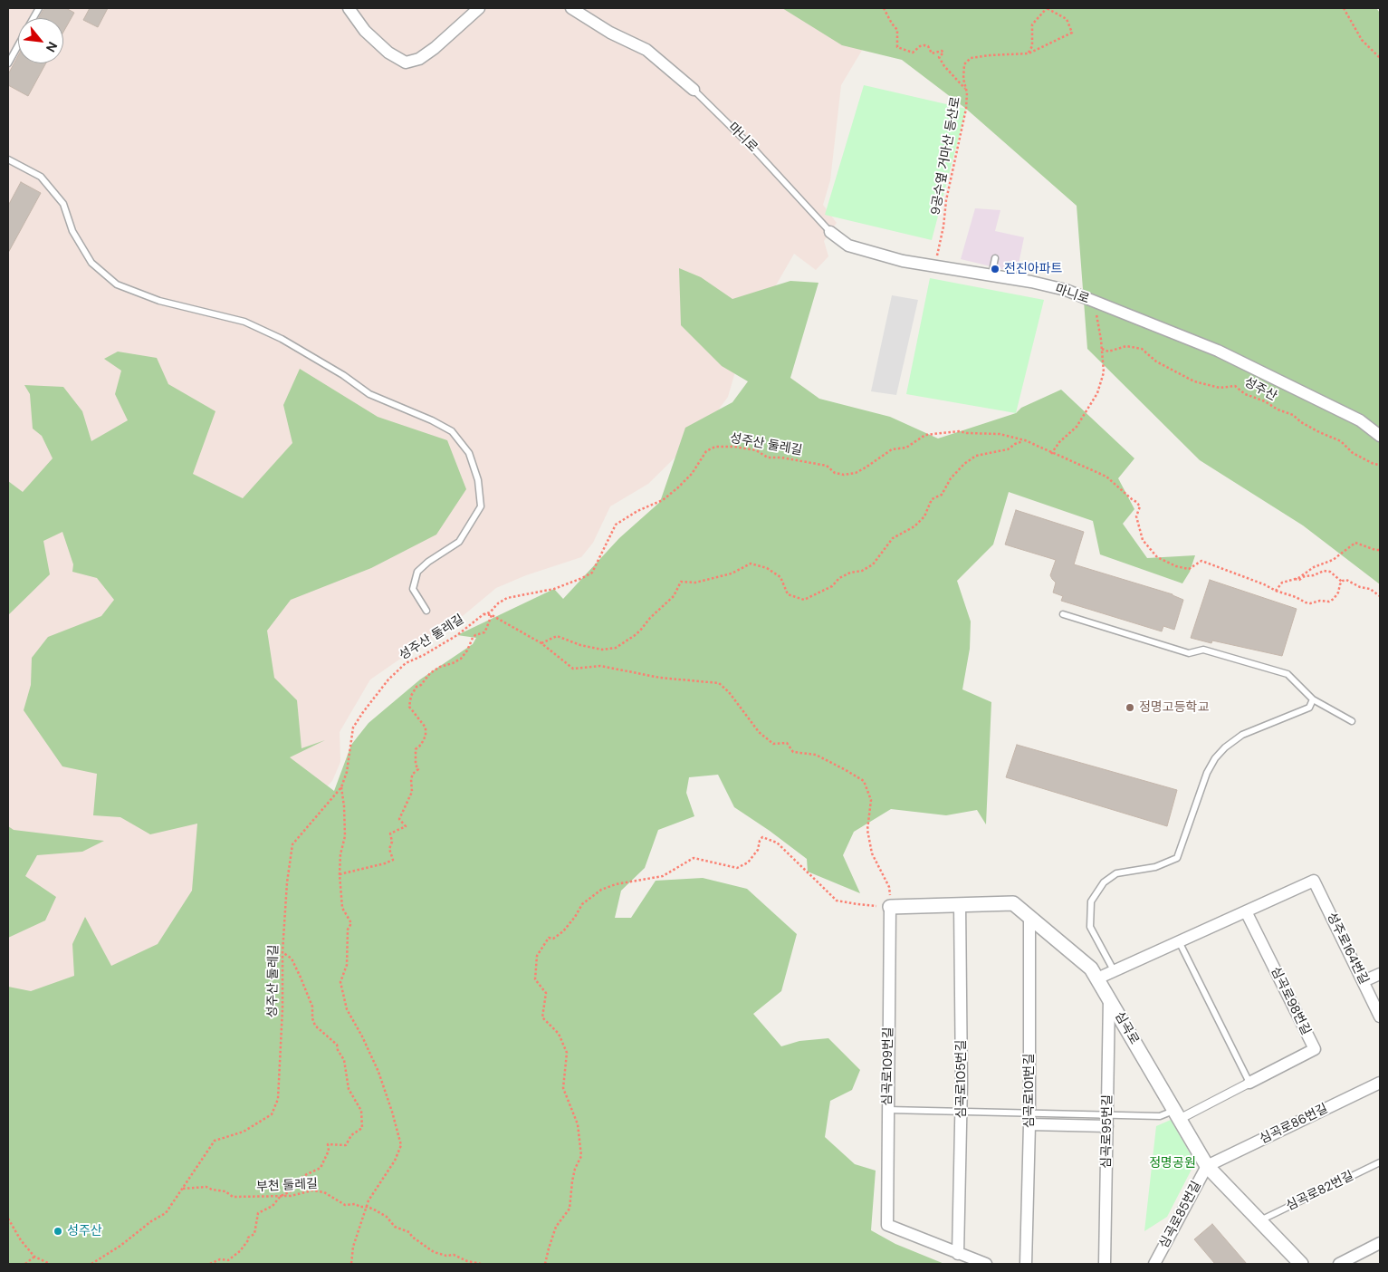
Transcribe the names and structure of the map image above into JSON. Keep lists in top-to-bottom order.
{
  "streets": {
    "street": [
      "마니로",
      "성주로164번길",
      "심곡로98번길",
      "심곡로",
      "심곡로109번길",
      "심곡로105번길",
      "심곡로101번길",
      "심곡로86번길",
      "심곡로95번길",
      "심곡로85번길"
    ],
    "lane": ["심곡로82번길"],
    "path": [
      "9공수옆 거마산 등산로",
      "성주산",
      "성주산 둘레길",
      "부천 둘레길"
    ]
  },
  "crossings": [
    ["마니로", "9공수옆 거마산 등산로"],
    ["성주산 둘레길", "부천 둘레길"],
    ["성주로164번길", "심곡로98번길"],
    ["심곡로98번길", "심곡로"],
    ["심곡로", "심곡로109번길"],
    ["심곡로", "심곡로105번길"],
    ["심곡로", "심곡로101번길"],
    ["심곡로", "심곡로86번길"],
    ["심곡로", "심곡로95번길"],
    ["심곡로", "심곡로82번길"],
    ["심곡로", "심곡로85번길"],
    ["심곡로109번길", "심곡로105번길"],
    ["심곡로86번길", "심곡로85번길"]
  ],
  "parks": ["정명공원"],
  "places": ["전진아파트", "정명고등학교", "성주산"],
  "north": "bottom right"
}
